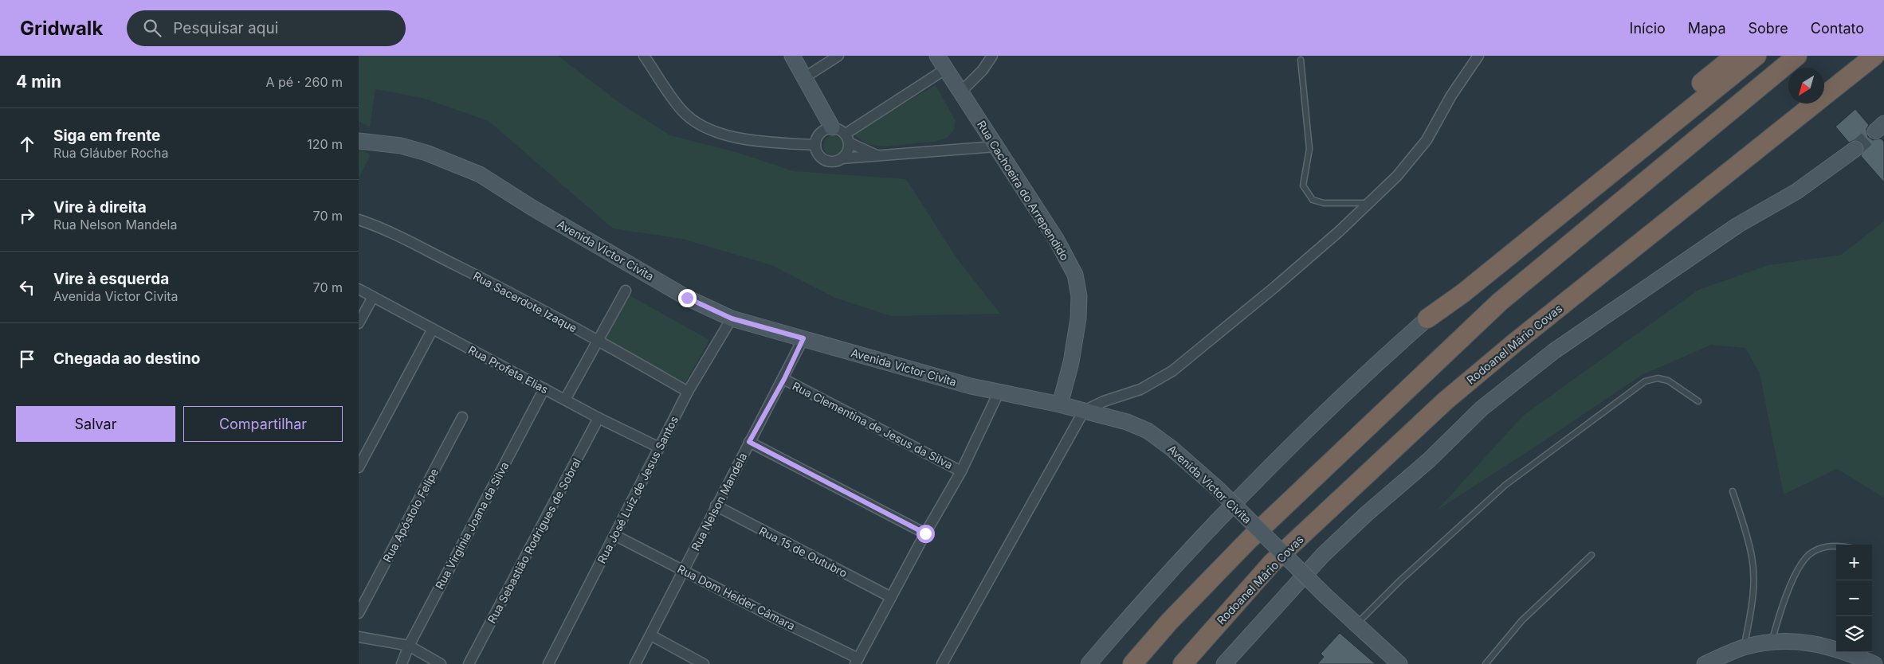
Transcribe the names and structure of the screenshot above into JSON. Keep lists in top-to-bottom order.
{
  "streets": {
    "highway": ["Rodoanel Mário Covas"],
    "main road": ["Rua Cachoeira do Arrependido", "Avenida Victor Civita"],
    "street": [
      "Rua Sacerdote Izaque",
      "Rua Profeta Elias",
      "Rua Clementina de Jesus da Silva",
      "Rua José Luiz de Jesus Santos",
      "Rua Nelson Mandela",
      "Rua Apóstolo Felipe",
      "Rua Virginia Joana da Silva",
      "Rua Sebastião Rodrigues de Sobral",
      "Rua 15 de Outubro",
      "Rua Dom Helder Câmara"
    ]
  },
  "crossings": [
    ["Rua Cachoeira do Arrependido", "Avenida Victor Civita"],
    ["Avenida Victor Civita", "Rua José Luiz de Jesus Santos"],
    ["Avenida Victor Civita", "Rua Nelson Mandela"],
    ["Rua Sacerdote Izaque", "Rua José Luiz de Jesus Santos"],
    ["Rua Profeta Elias", "Rua José Luiz de Jesus Santos"],
    ["Rua Profeta Elias", "Rua Virginia Joana da Silva"],
    ["Rua Profeta Elias", "Rua Sebastião Rodrigues de Sobral"],
    ["Rua Clementina de Jesus da Silva", "Rua Nelson Mandela"],
    ["Rua José Luiz de Jesus Santos", "Rua Dom Helder Câmara"],
    ["Rua Nelson Mandela", "Rua 15 de Outubro"],
    ["Rua Nelson Mandela", "Rua Dom Helder Câmara"]
  ],
  "north": "bottom left",
  "page": {
    "header": "Gridwalk",
    "search": "Pesquisar aqui",
    "nav": [
      "Início",
      "Mapa",
      "Sobre",
      "Contato"
    ],
    "heading": ["4 min", "A pé · 260 m"],
    "list": [
      ["Siga em frente", "Rua Gláuber Rocha", "120 m"],
      ["Vire à direita", "Rua Nelson Mandela", "70 m"],
      ["Vire à esquerda", "Avenida Victor Civita", "70 m"],
      "Chegada ao destino"
    ],
    "buttons": ["Salvar", "Compartilhar"],
    "map_buttons": ["+", "−"]
  }
}
